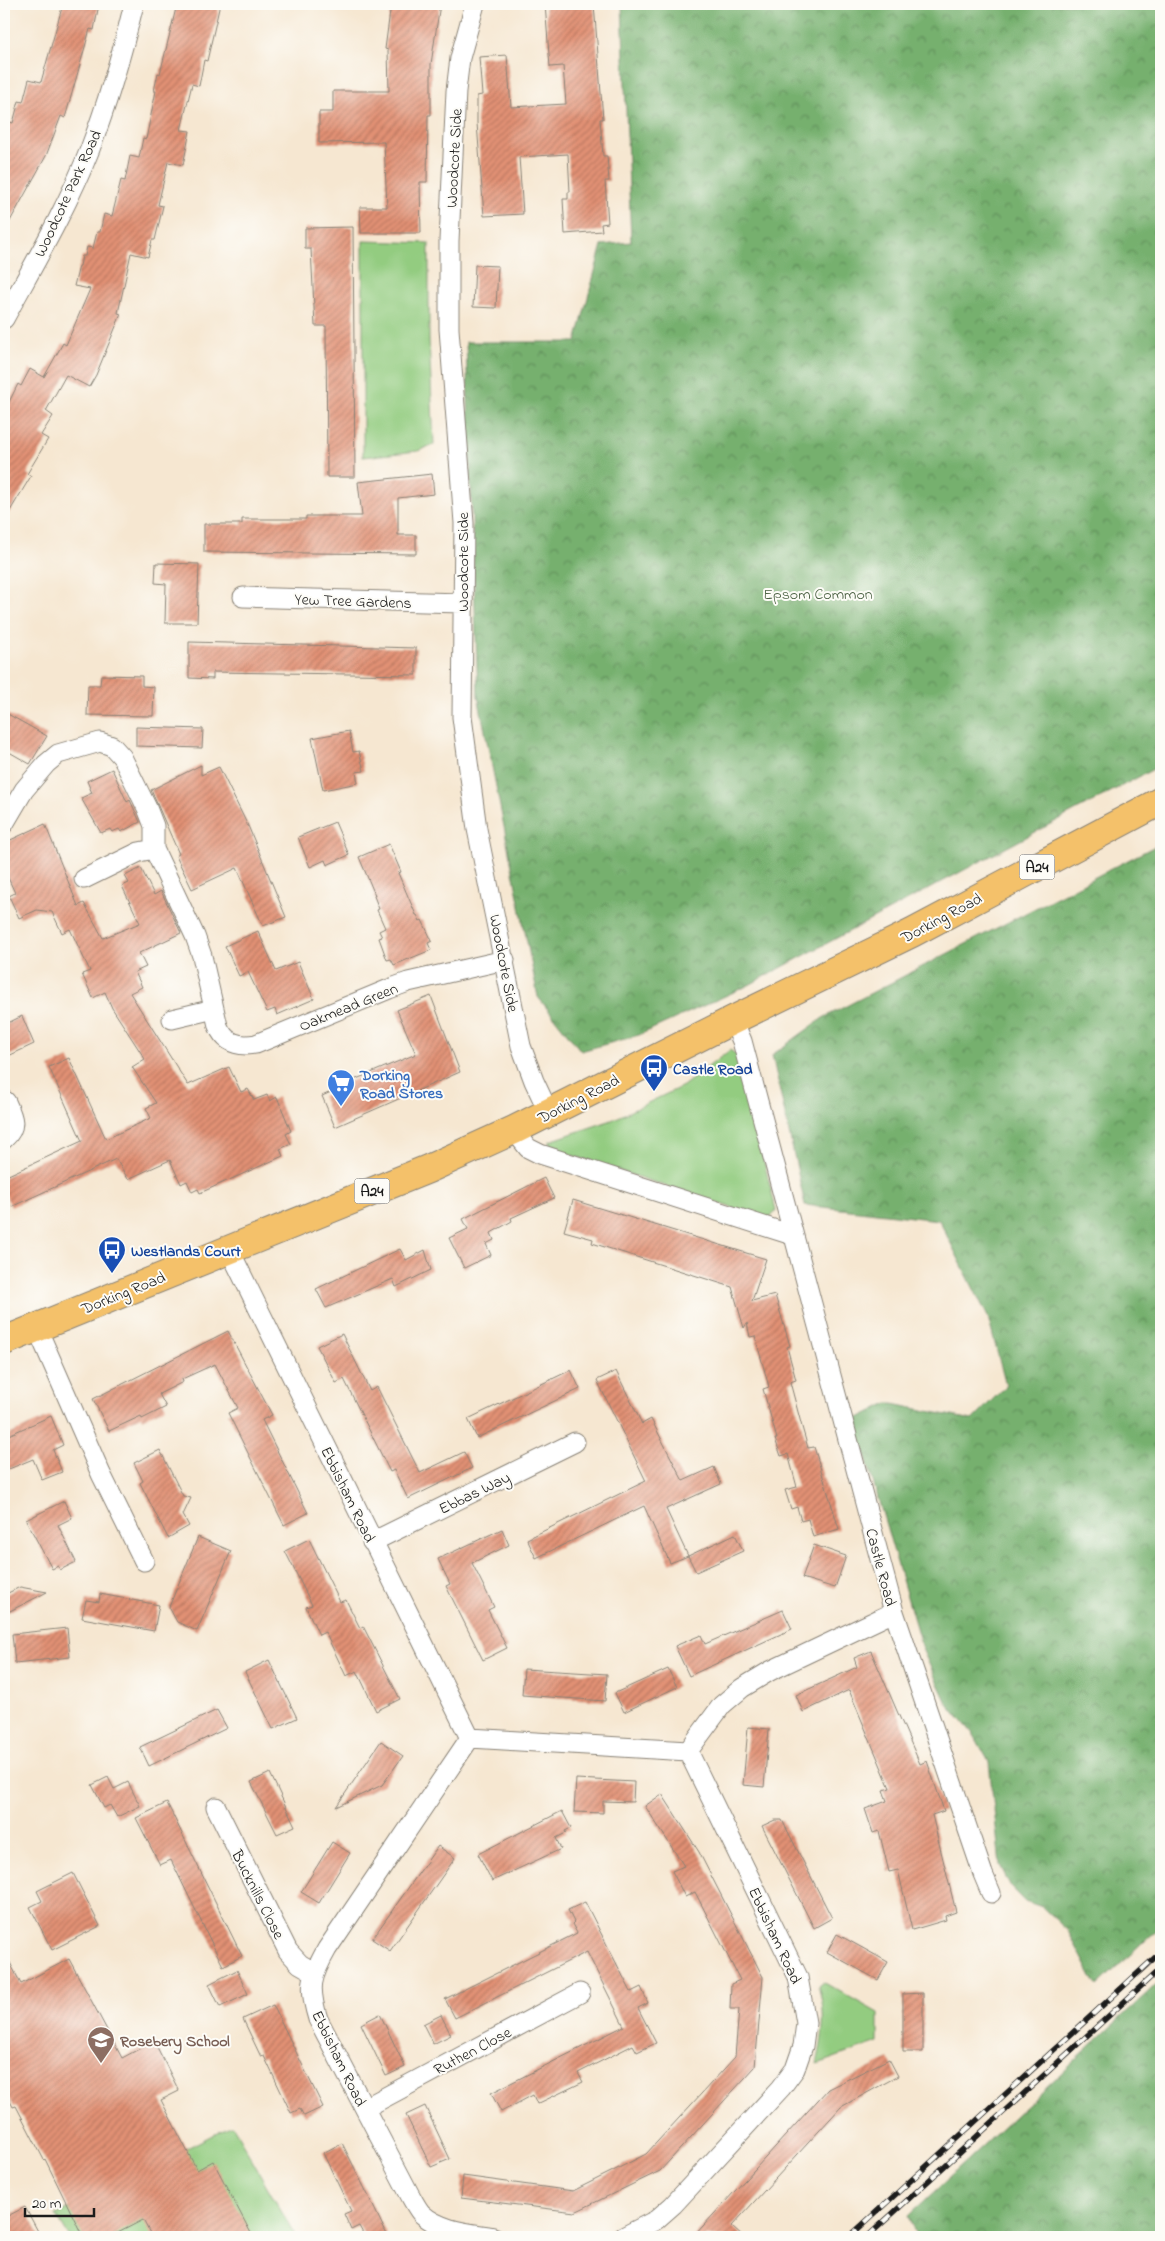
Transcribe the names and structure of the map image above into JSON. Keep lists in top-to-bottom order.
{
  "streets": {
    "highway": ["A24", "Dorking Road"],
    "street": [
      "Woodcote Side",
      "Woodcote Park Road",
      "Yew Tree Gardens",
      "Oakmead Green",
      "Ebbas Way",
      "Ebbisham Road",
      "Castle Road",
      "Bucknills Close",
      "Ruthen Close"
    ]
  },
  "crossings": [
    ["Woodcote Side", "Yew Tree Gardens"],
    ["Woodcote Side", "Dorking Road"],
    ["Woodcote Side", "Oakmead Green"],
    ["Dorking Road", "Ebbisham Road"],
    ["Dorking Road", "Castle Road"],
    ["Ebbas Way", "Ebbisham Road"],
    ["Ebbisham Road", "Bucknills Close"],
    ["Ebbisham Road", "Ruthen Close"]
  ],
  "parks": ["Epsom Common"],
  "places": {
    "bus stop": ["Castle Road", "Westlands Court"],
    "supermarket": ["Dorking Road Stores"],
    "school or university": ["Rosebery School"]
  },
  "scale_bar": "20 m"
}
